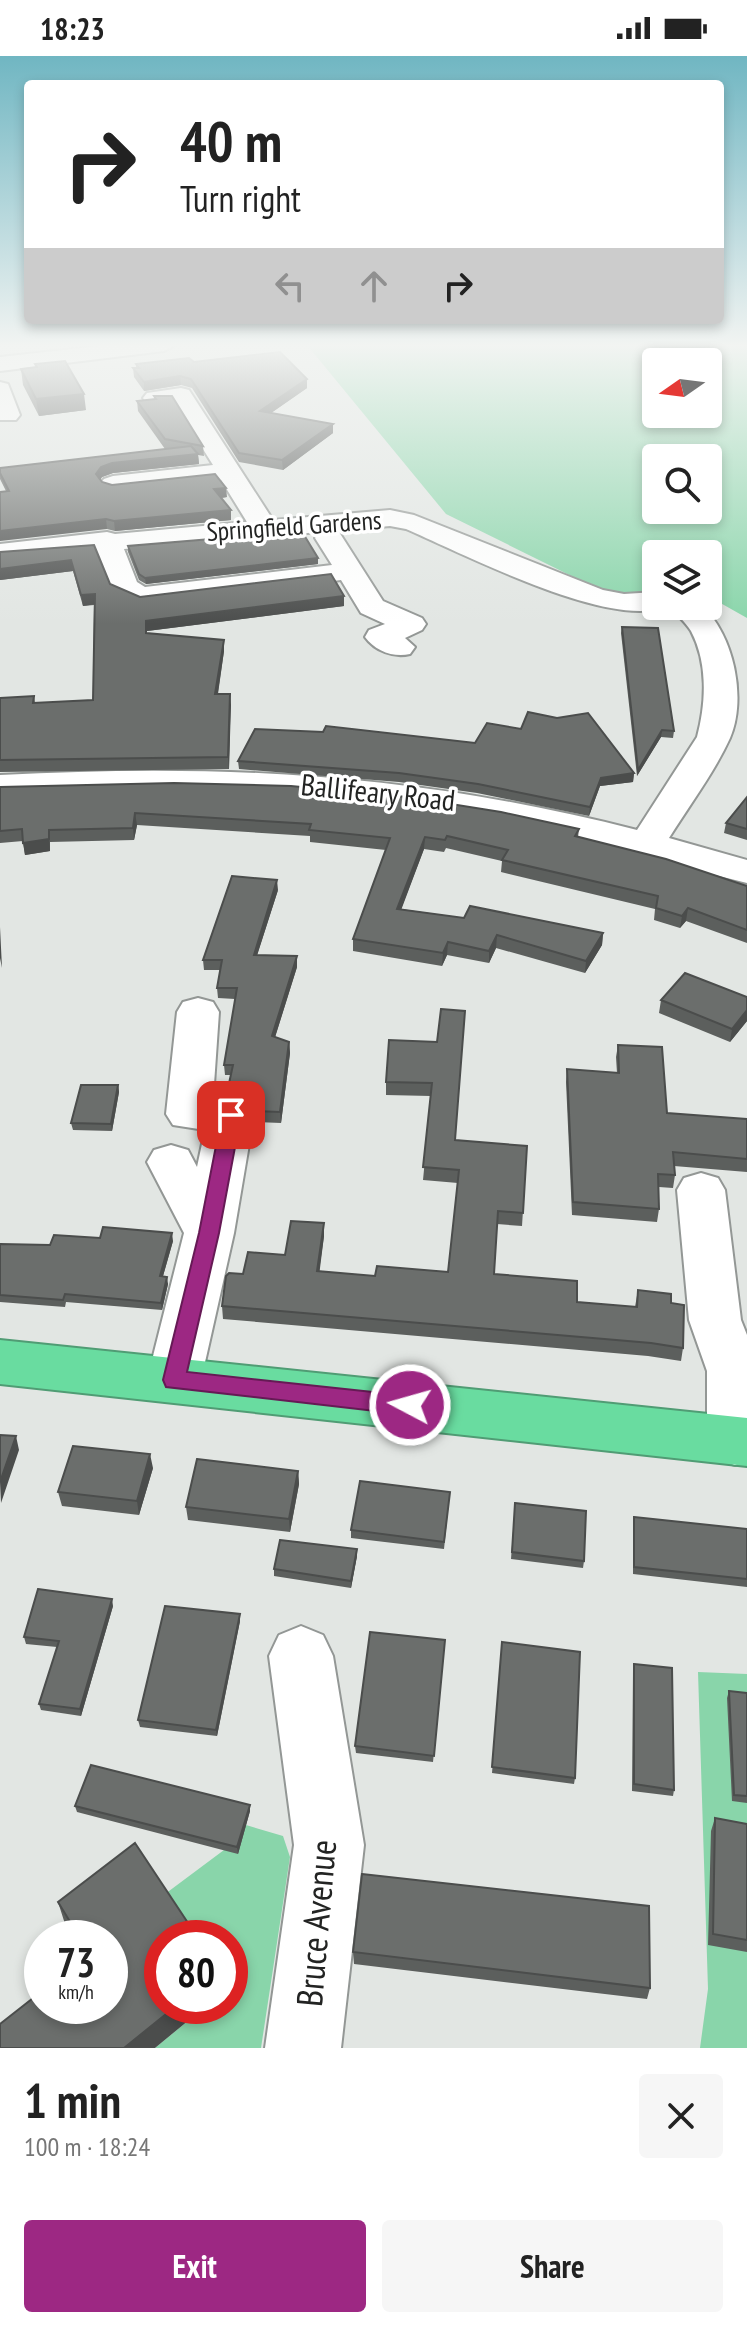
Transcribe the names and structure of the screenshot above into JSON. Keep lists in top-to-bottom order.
{
  "streets": {
    "street": ["Springfield Gardens", "Ballifeary Road", "Bruce Avenue"]
  },
  "north": "left",
  "page": {
    "status": "18:23",
    "turn": ["40 m", "Turn right"],
    "speed": "73 km/h",
    "limit": "80",
    "heading": ["1 min", "100 m · 18:24"],
    "buttons": ["Exit", "Share"]
  }
}
